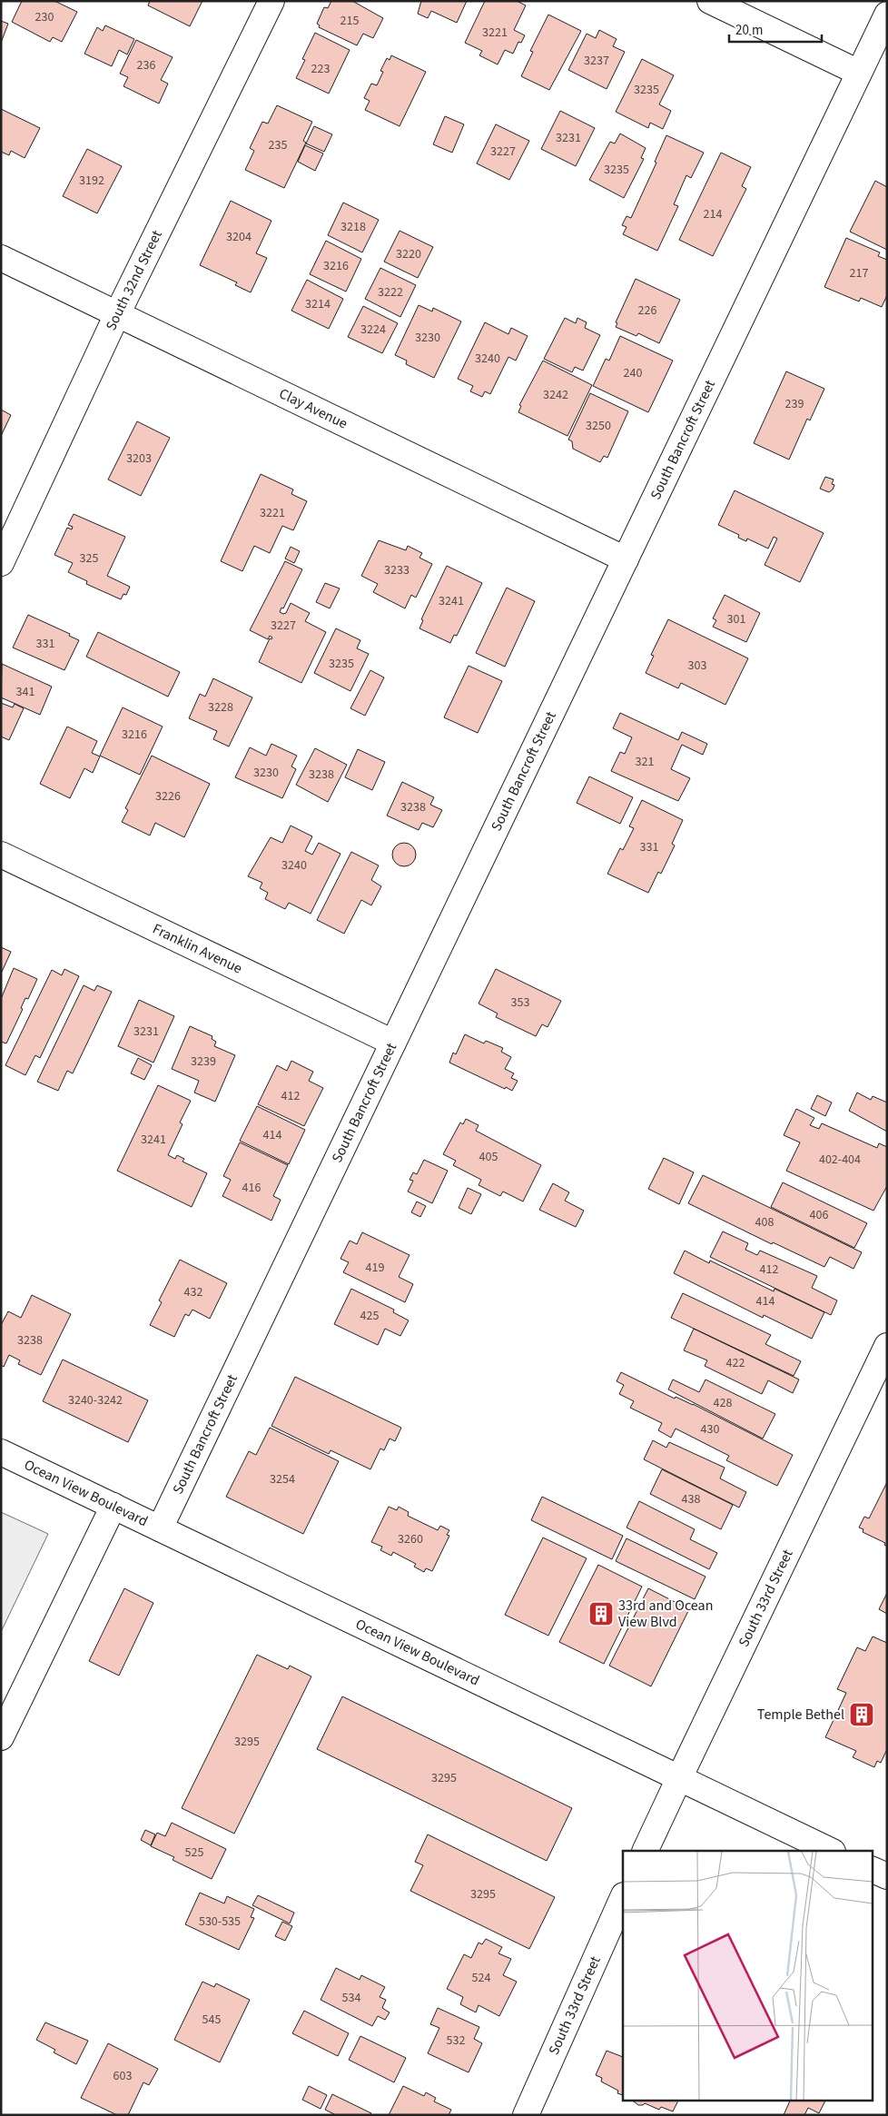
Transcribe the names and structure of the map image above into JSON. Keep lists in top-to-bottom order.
{
  "streets": {
    "street": [
      "South 32nd Street",
      "Clay Avenue",
      "South Bancroft Street",
      "Franklin Avenue",
      "Ocean View Boulevard",
      "South 33rd Street"
    ]
  },
  "crossings": [
    ["South 32nd Street", "Clay Avenue"],
    ["Clay Avenue", "South Bancroft Street"],
    ["South Bancroft Street", "Franklin Avenue"],
    ["South Bancroft Street", "Ocean View Boulevard"],
    ["Ocean View Boulevard", "South 33rd Street"]
  ],
  "places": {
    "building": ["33rd and Ocean View Blvd", "Temple Bethel"]
  },
  "house_numbers": [
    "230",
    "215",
    "3221",
    "3237",
    "236",
    "223",
    "3235",
    "3231",
    "235",
    "3227",
    "3235",
    "3192",
    "214",
    "3218",
    "3204",
    "3220",
    "3216",
    "217",
    "3222",
    "3214",
    "226",
    "3224",
    "3230",
    "3240",
    "240",
    "3242",
    "239",
    "3250",
    "3203",
    "3221",
    "325",
    "3233",
    "3241",
    "301",
    "3227",
    "331",
    "3235",
    "303",
    "341",
    "3228",
    "3216",
    "321",
    "3230",
    "3238",
    "3226",
    "3238",
    "331",
    "3240",
    "353",
    "3231",
    "3239",
    "412",
    "414",
    "3241",
    "405",
    "402-404",
    "416",
    "406",
    "408",
    "419",
    "412",
    "432",
    "414",
    "425",
    "3238",
    "422",
    "3240-3242",
    "428",
    "430",
    "3254",
    "438",
    "3260",
    "3295",
    "3295",
    "525",
    "3295",
    "530-535",
    "524",
    "534",
    "545",
    "532",
    "603"
  ],
  "scale_bar": "20 m"
}
